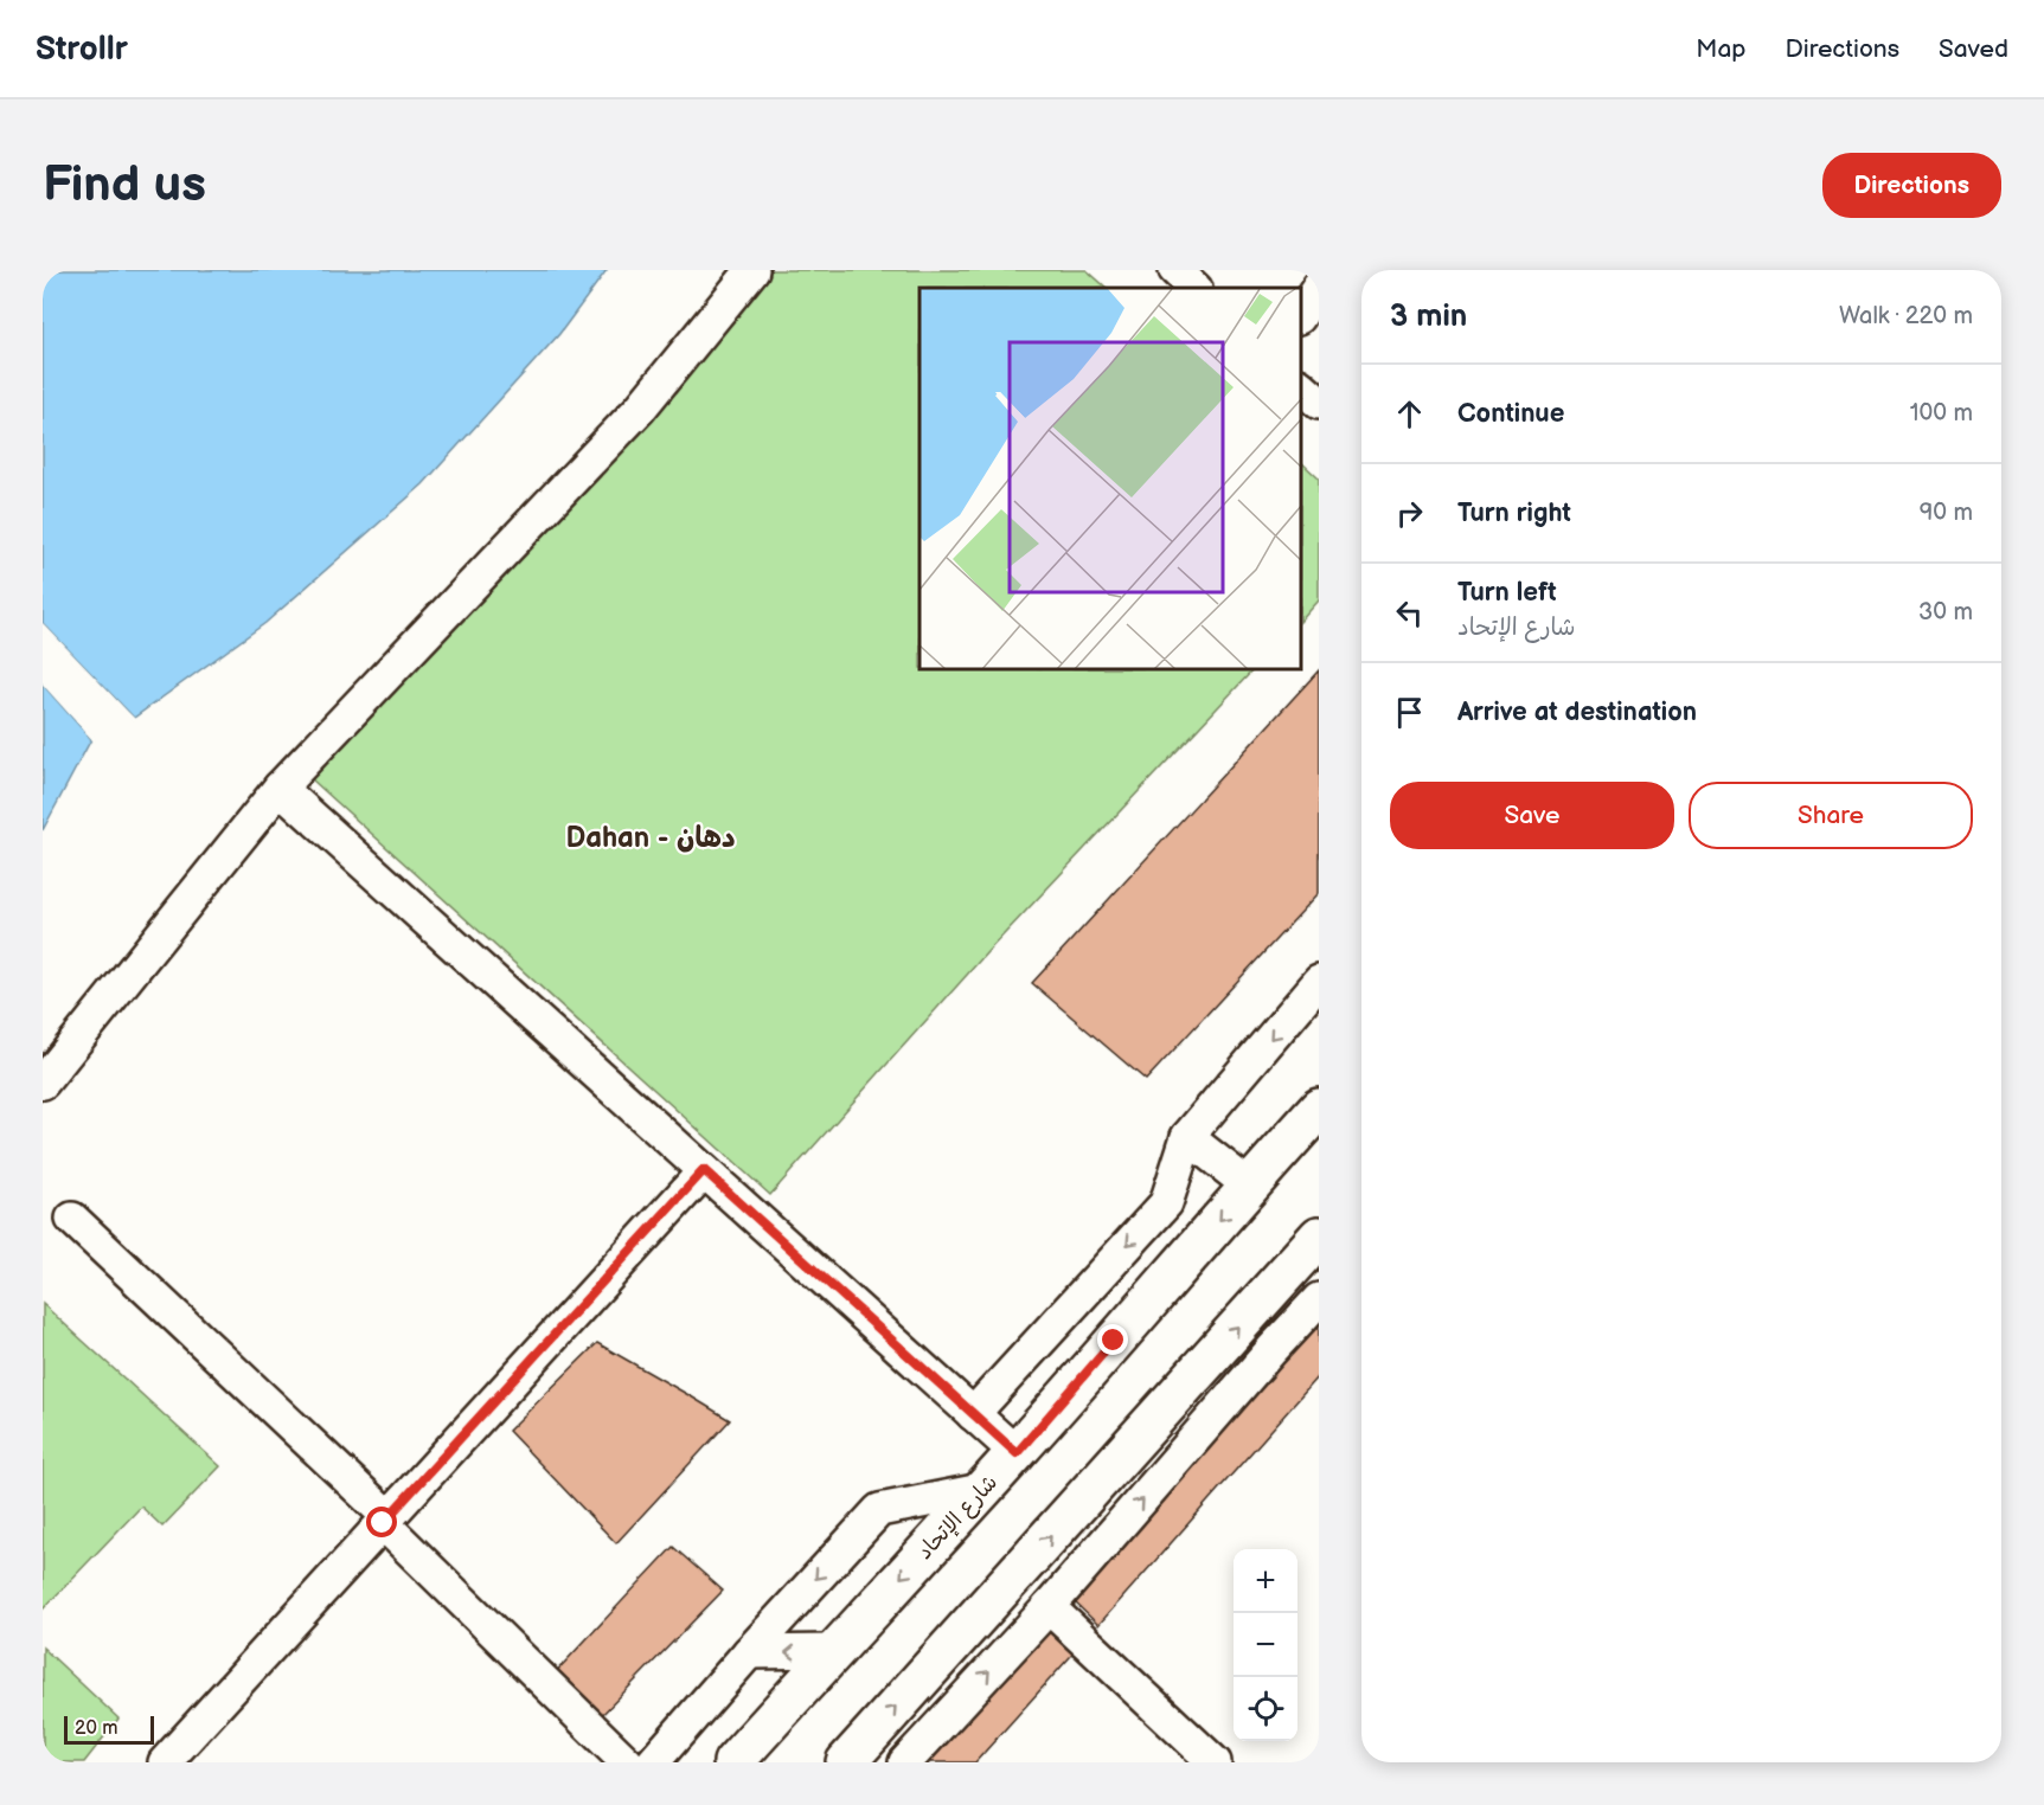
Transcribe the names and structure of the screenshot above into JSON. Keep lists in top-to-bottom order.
{
  "streets": {
    "main road": ["شارع الإتحاد"]
  },
  "districts": ["Dahan - دهان"],
  "scale_bar": "20 m",
  "page": {
    "header": "Strollr",
    "nav": ["Map", "Directions", "Saved"],
    "buttons": [
      "Directions",
      ["Save", "Share"]
    ],
    "title": "Find us",
    "heading": ["3 min", "Walk · 220 m"],
    "list": [
      ["Continue", "100 m"],
      ["Turn right", "90 m"],
      ["Turn left", "شارع الإتحاد", "30 m"],
      "Arrive at destination"
    ],
    "map_buttons": ["+", "−"],
    "scale": "20 m"
  }
}
